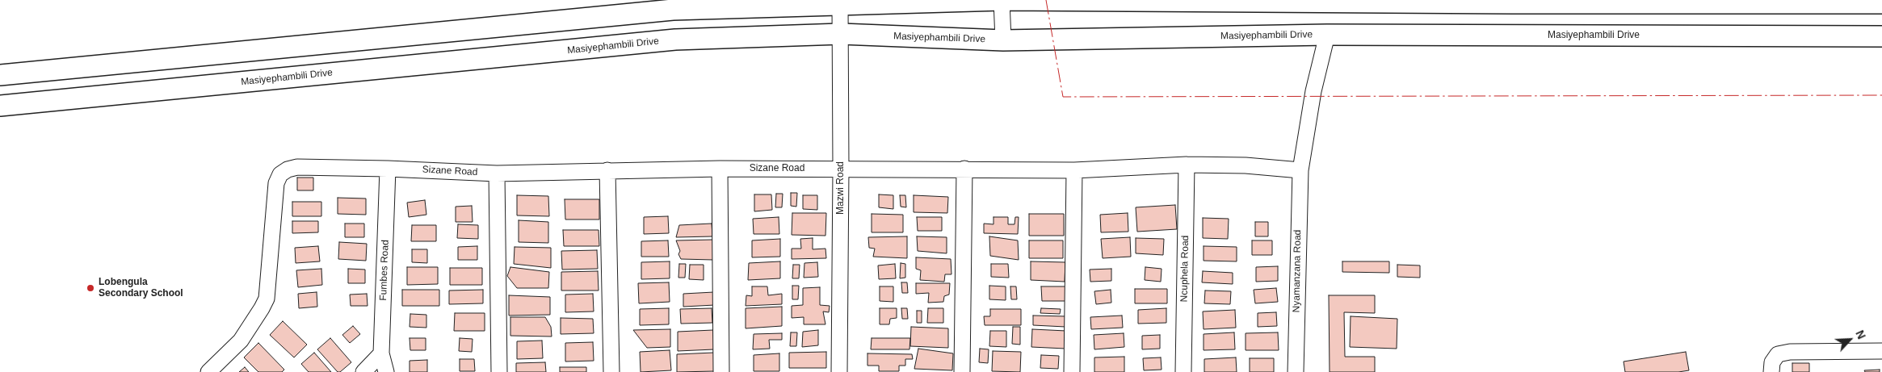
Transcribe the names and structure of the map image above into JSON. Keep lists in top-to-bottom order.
{
  "streets": {
    "main road": ["Masiyephambili Drive"],
    "street": [
      "Sizane Road",
      "Mazwi Road",
      "Ncuphela Road",
      "Fumbes Road",
      "Nyamanzana Road"
    ]
  },
  "crossings": [
    ["Masiyephambili Drive", "Mazwi Road"],
    ["Masiyephambili Drive", "Nyamanzana Road"],
    ["Sizane Road", "Mazwi Road"],
    ["Sizane Road", "Ncuphela Road"],
    ["Sizane Road", "Fumbes Road"],
    ["Sizane Road", "Nyamanzana Road"]
  ],
  "places": ["Lobengula Secondary School"],
  "north": "top right"
}
